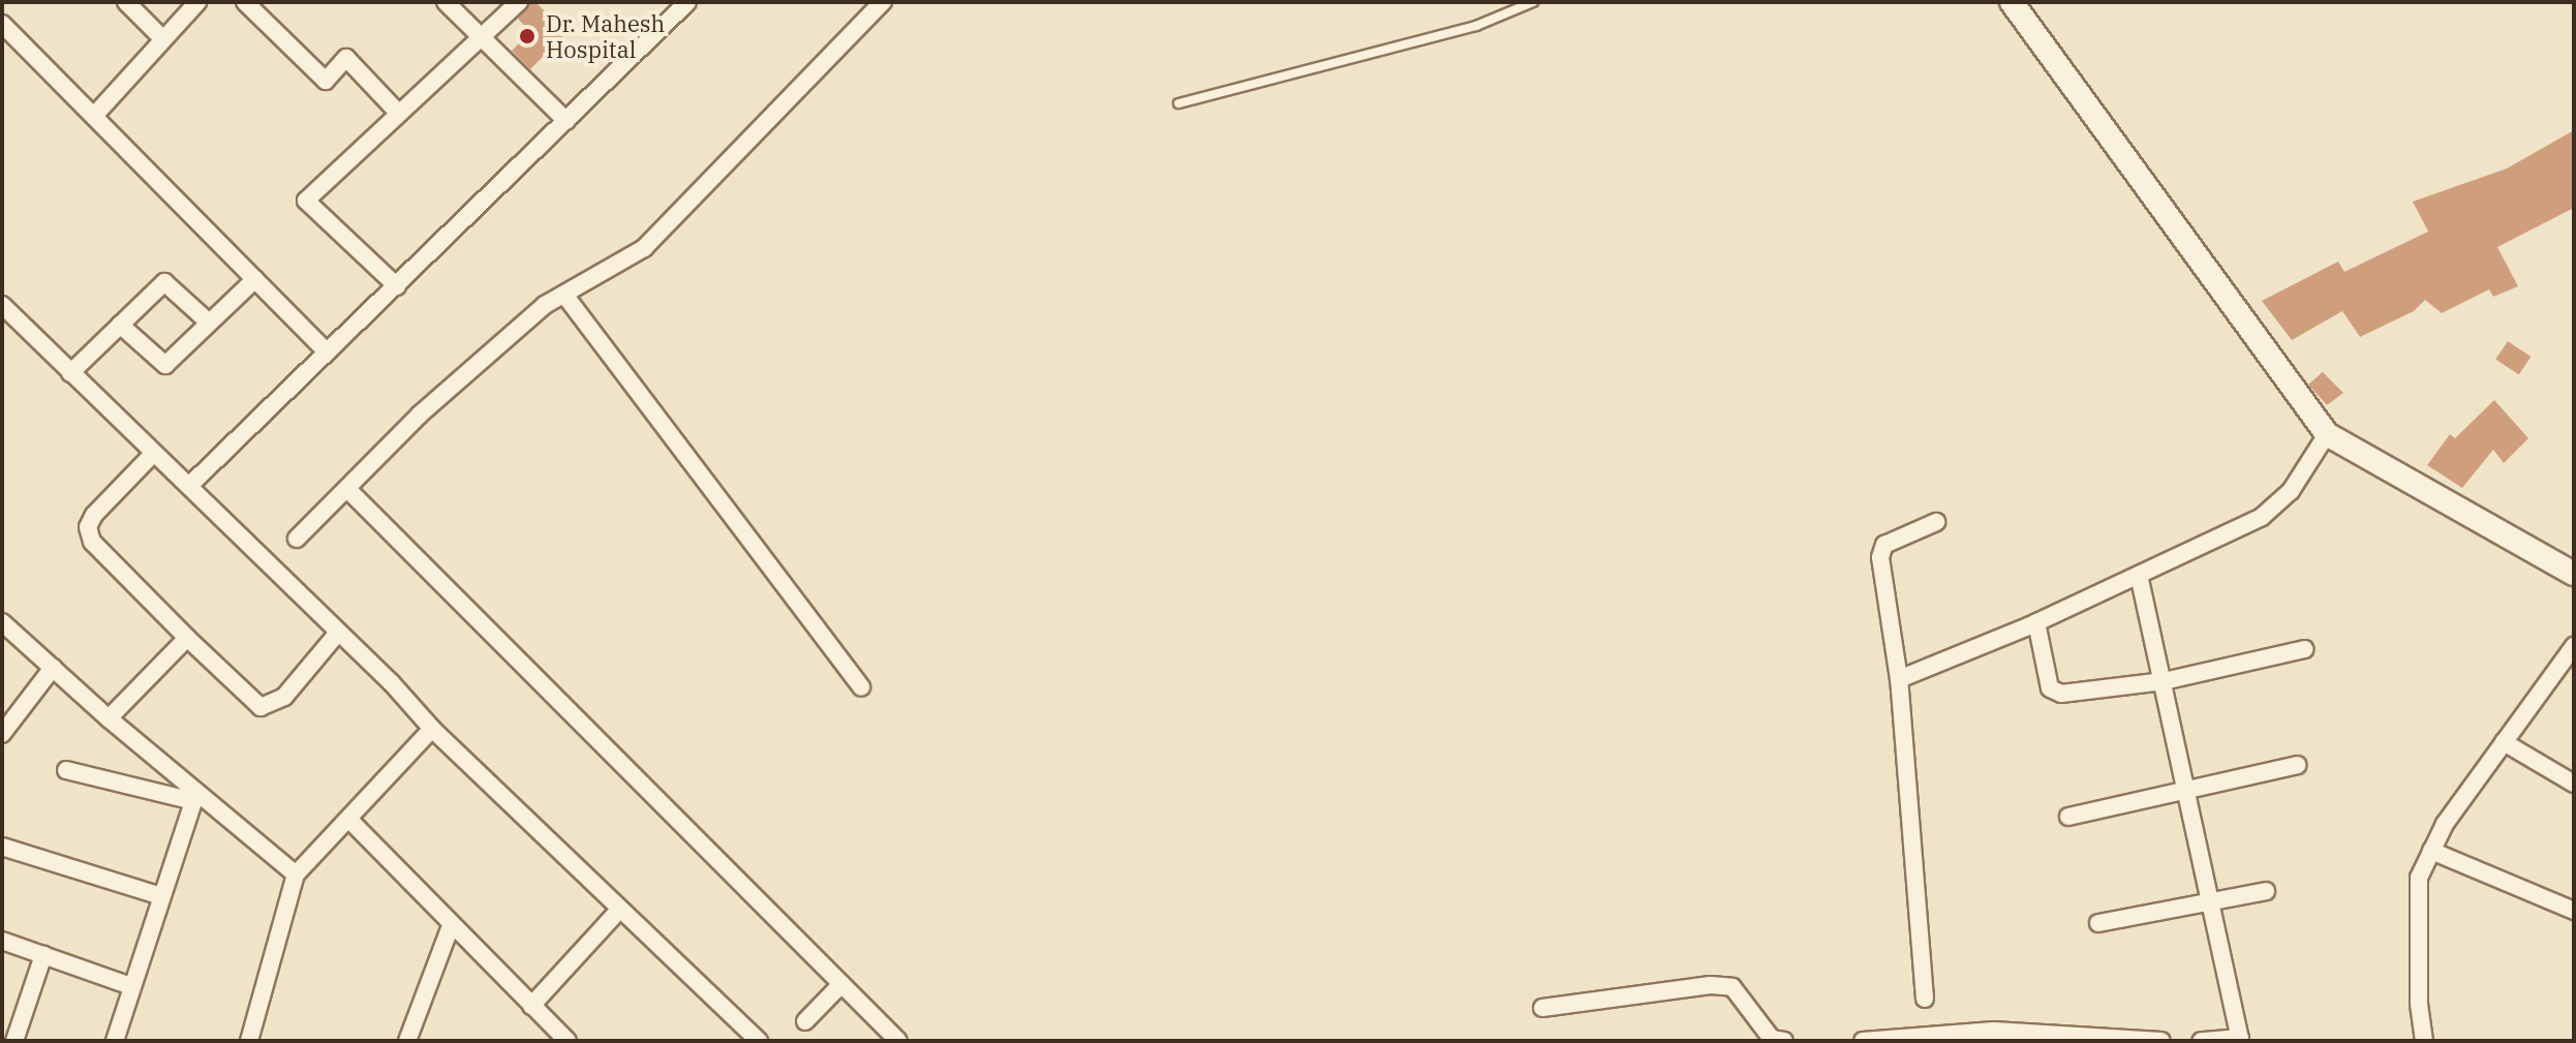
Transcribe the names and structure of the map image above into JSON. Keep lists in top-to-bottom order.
{
  "places": ["Dr. Mahesh Hospital"]
}
